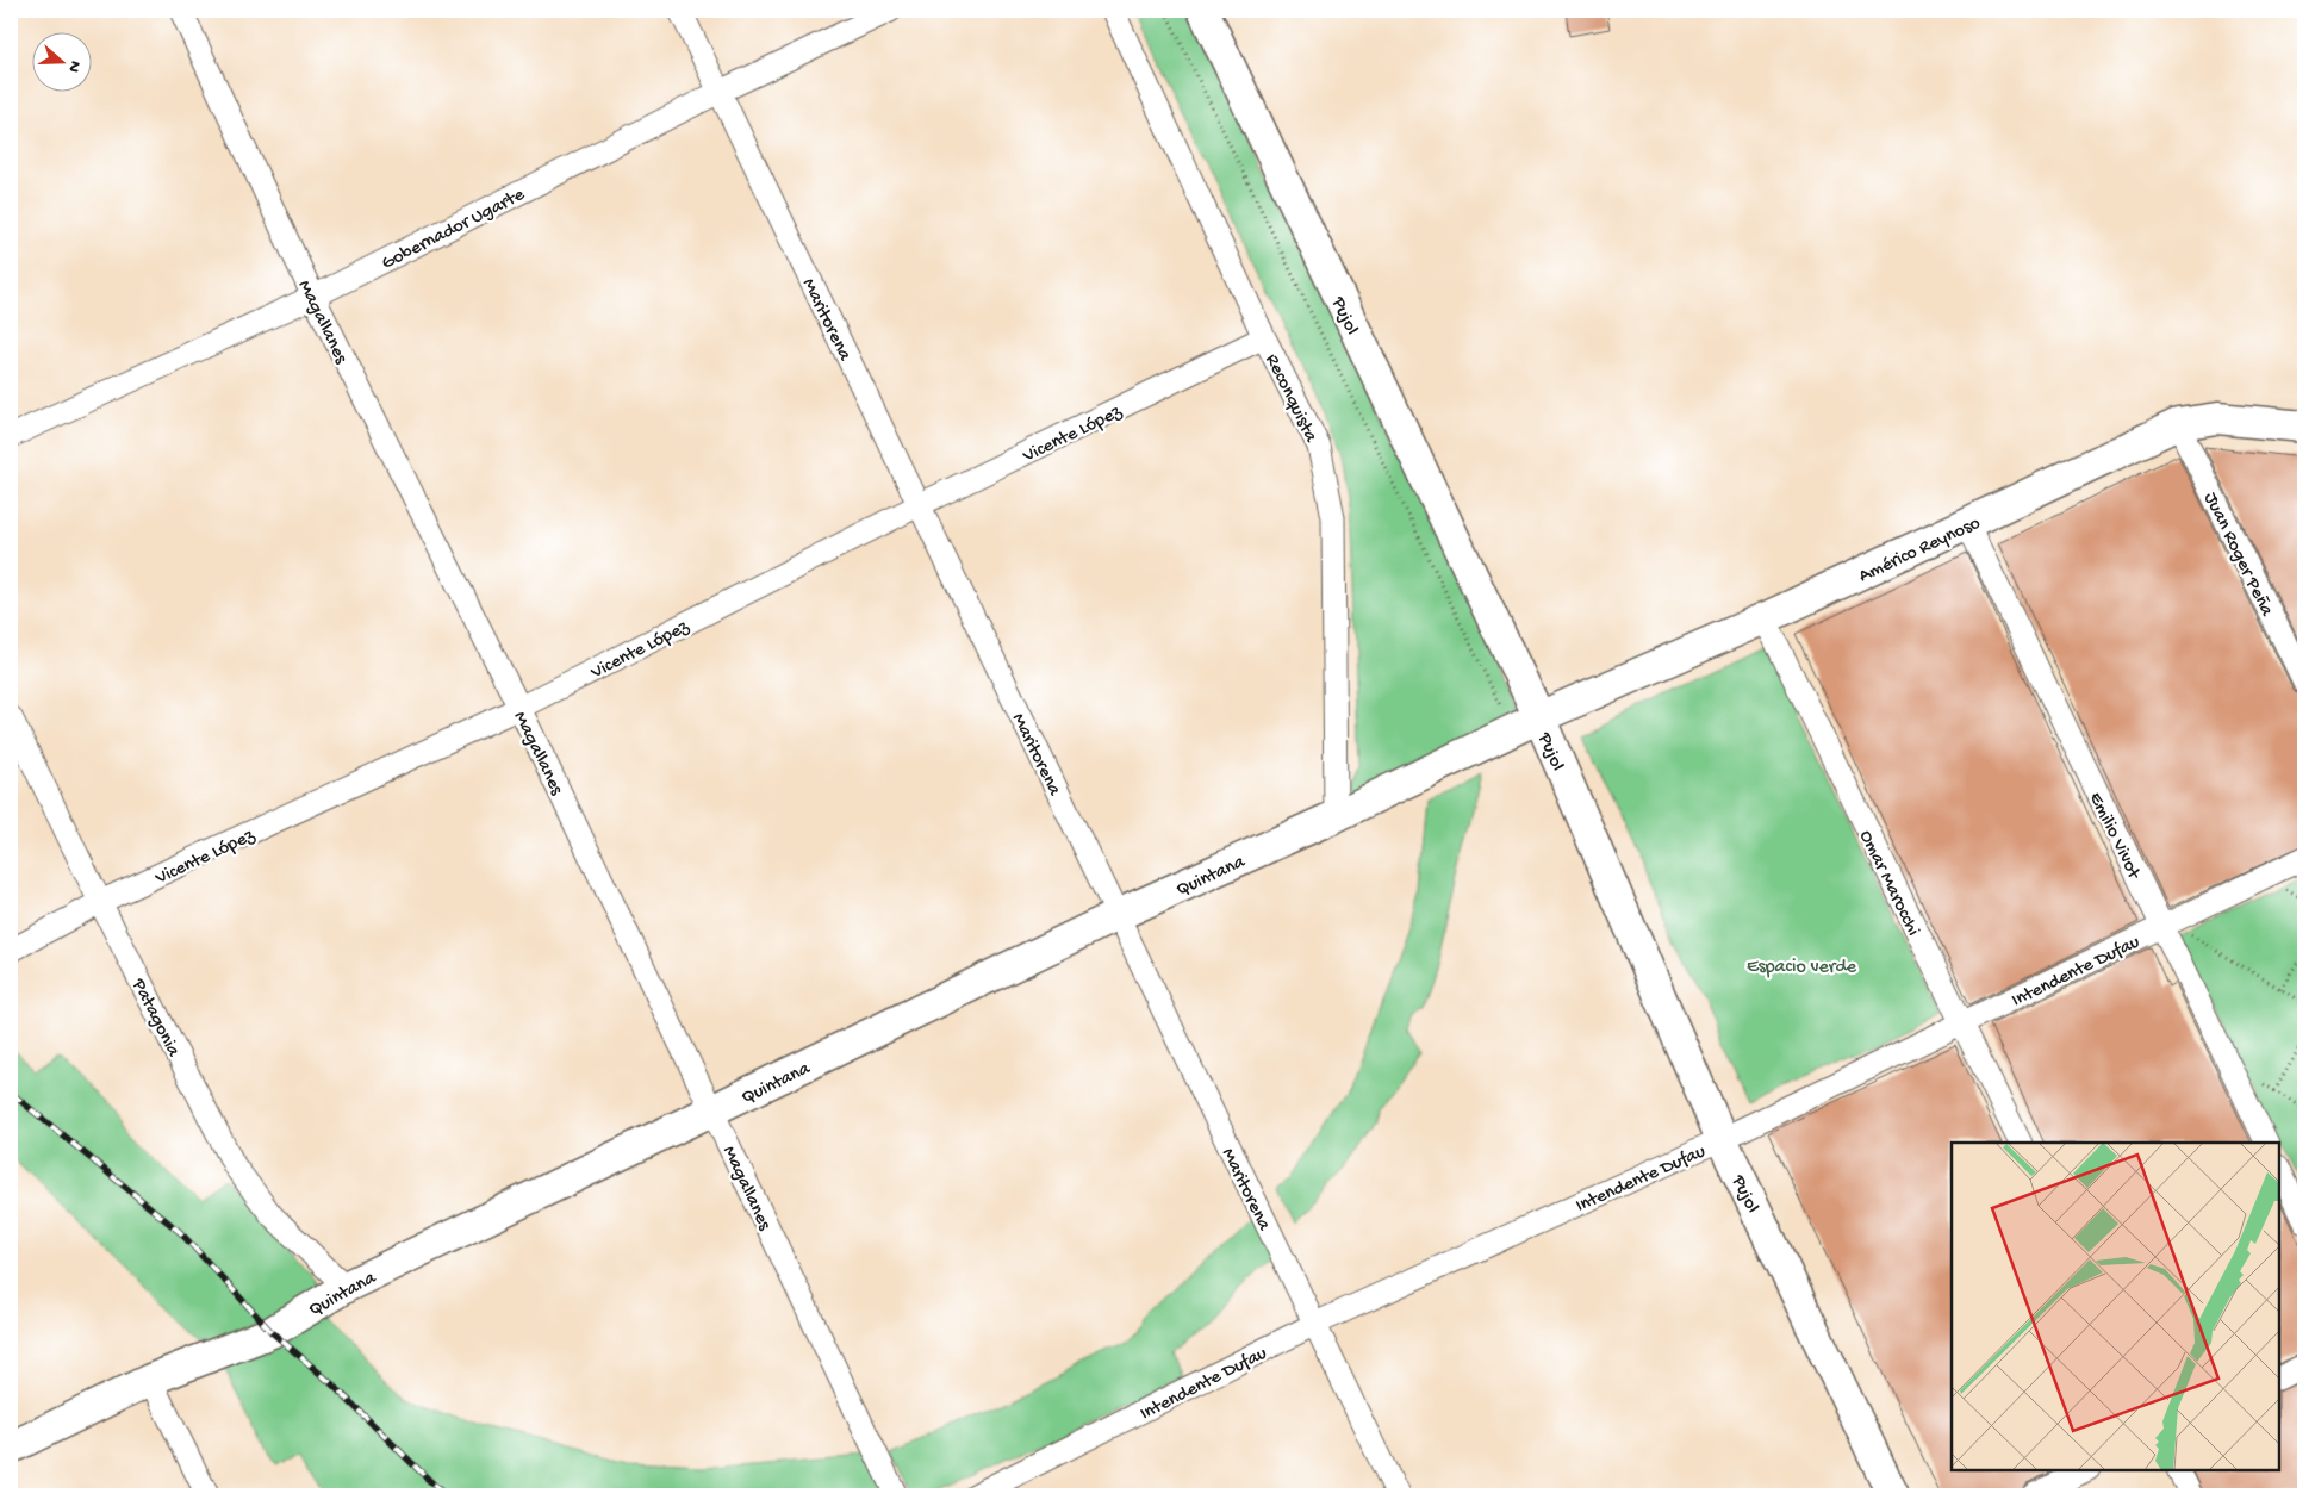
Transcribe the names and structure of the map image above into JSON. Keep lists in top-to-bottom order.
{
  "streets": {
    "street": [
      "Gobernador Ugarte",
      "Pujol",
      "Maritorena",
      "Magallanes",
      "Reconquista",
      "Vicente López",
      "Américo Reynoso",
      "Juan Roger Peña",
      "Emilio Vivot",
      "Quintana",
      "Omar Marocchi",
      "Intendente Dufau",
      "Patagonia"
    ]
  },
  "crossings": [
    ["Gobernador Ugarte", "Maritorena"],
    ["Gobernador Ugarte", "Magallanes"],
    ["Pujol", "Américo Reynoso"],
    ["Pujol", "Quintana"],
    ["Pujol", "Intendente Dufau"],
    ["Maritorena", "Vicente López"],
    ["Maritorena", "Quintana"],
    ["Maritorena", "Intendente Dufau"],
    ["Magallanes", "Vicente López"],
    ["Magallanes", "Quintana"],
    ["Reconquista", "Vicente López"],
    ["Reconquista", "Quintana"],
    ["Vicente López", "Patagonia"],
    ["Américo Reynoso", "Juan Roger Peña"],
    ["Américo Reynoso", "Emilio Vivot"],
    ["Américo Reynoso", "Quintana"],
    ["Américo Reynoso", "Omar Marocchi"],
    ["Emilio Vivot", "Intendente Dufau"],
    ["Quintana", "Patagonia"],
    ["Omar Marocchi", "Intendente Dufau"]
  ],
  "parks": ["Espacio verde"],
  "north": "right"
}
